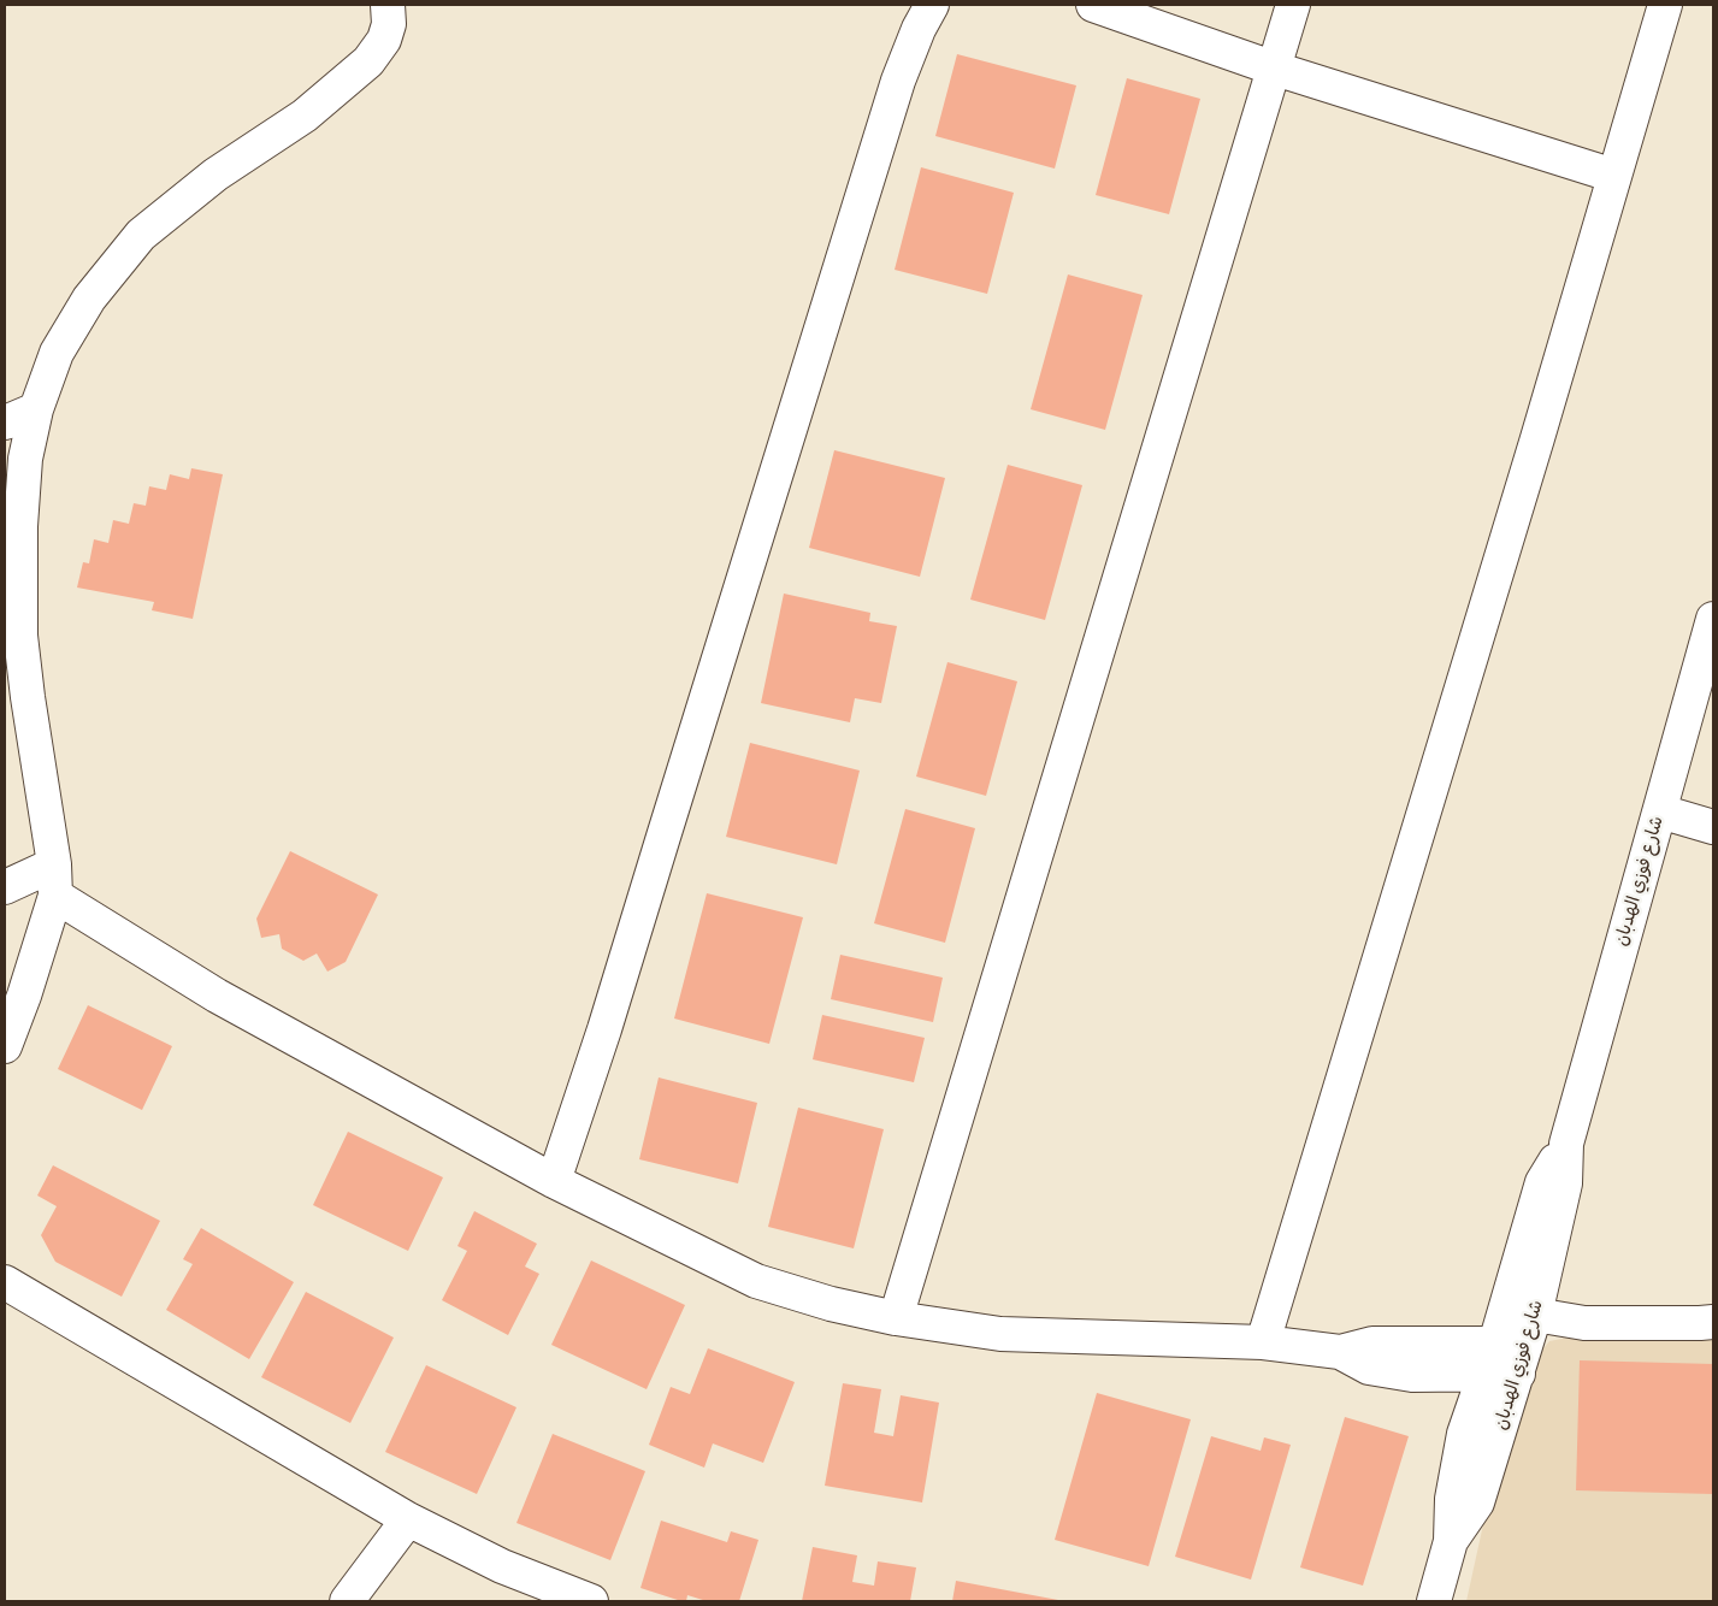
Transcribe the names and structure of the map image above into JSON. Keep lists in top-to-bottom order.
{
  "streets": {
    "street": ["شارع فوزي الهدبان"]
  }
}
